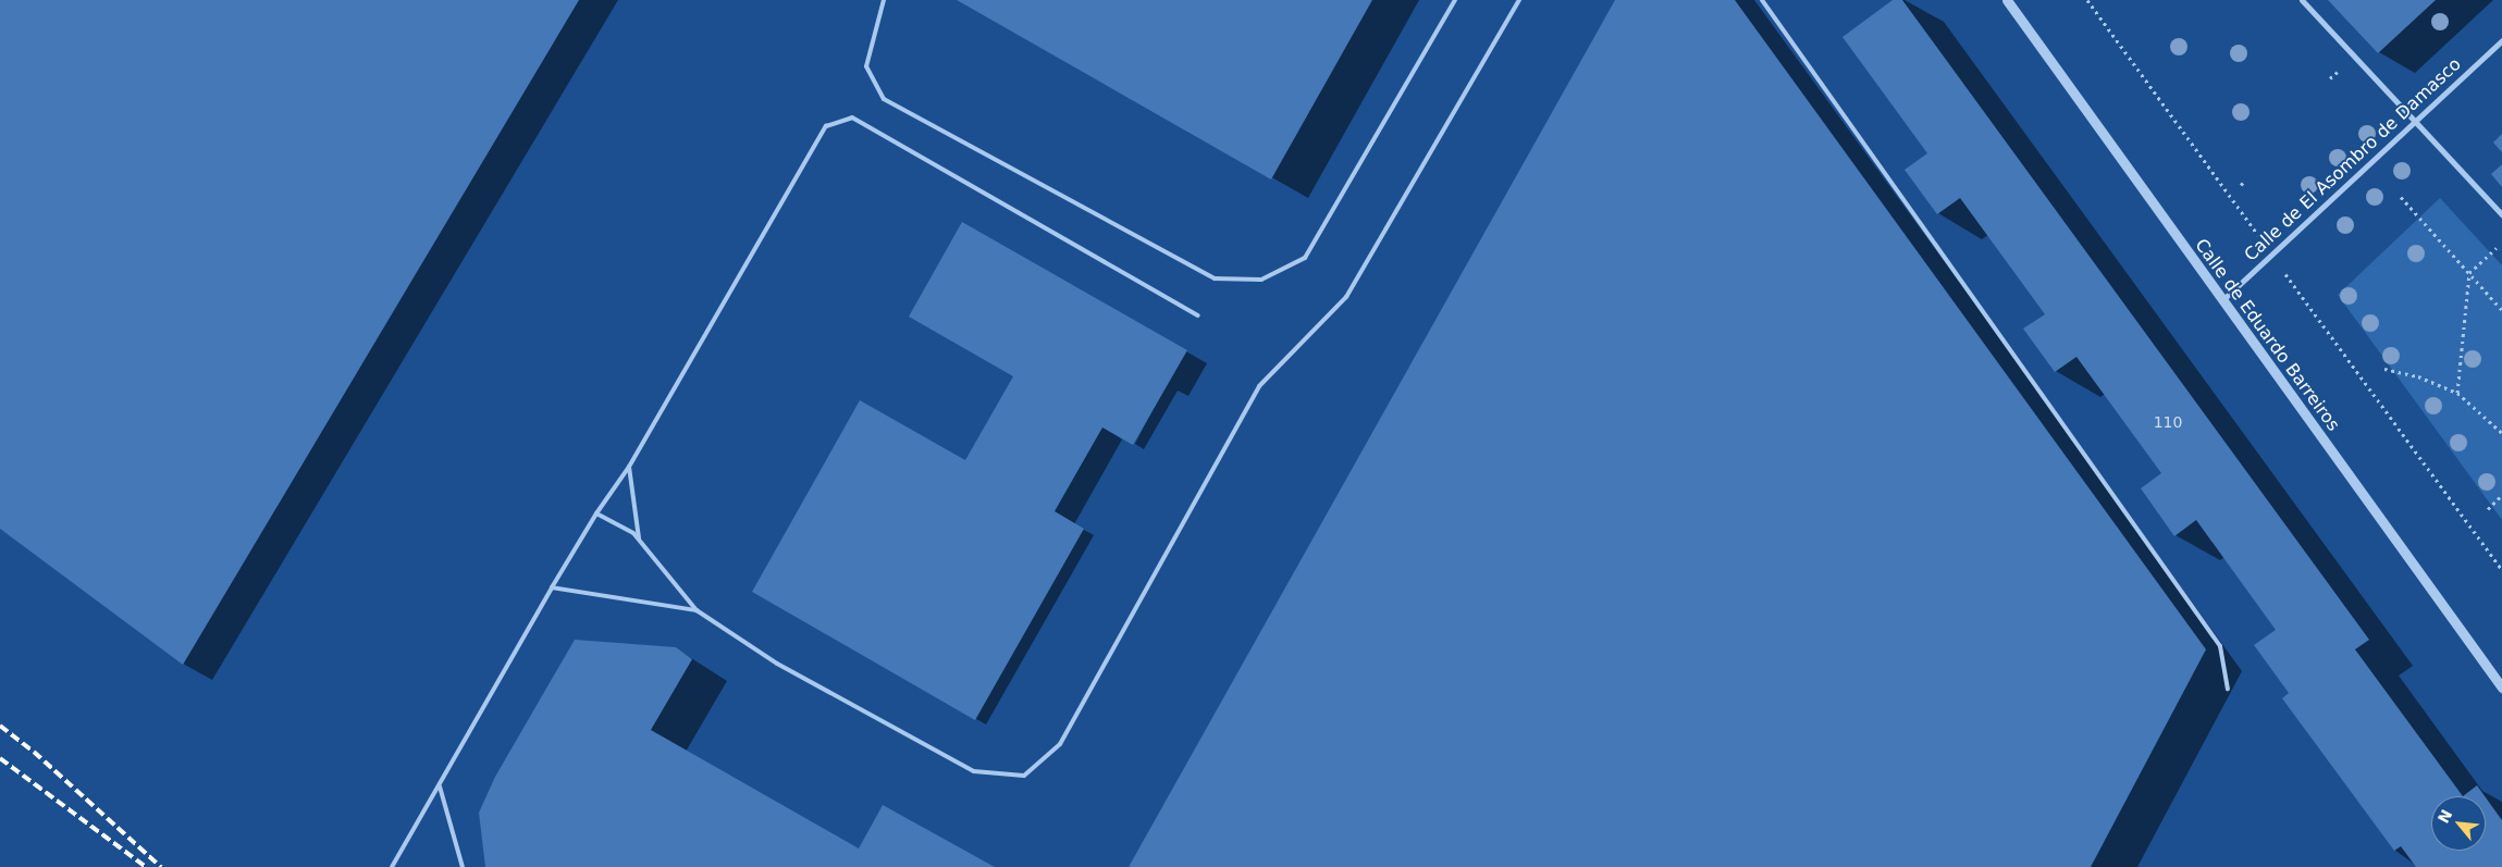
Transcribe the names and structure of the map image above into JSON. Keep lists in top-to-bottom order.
{
  "streets": {
    "street": ["Calle de El Asombro de Damasco", "Calle de Eduardo Barreiros"]
  },
  "crossings": [
    ["Calle de El Asombro de Damasco", "Calle de Eduardo Barreiros"]
  ],
  "house_numbers": ["110"],
  "north": "top left"
}
